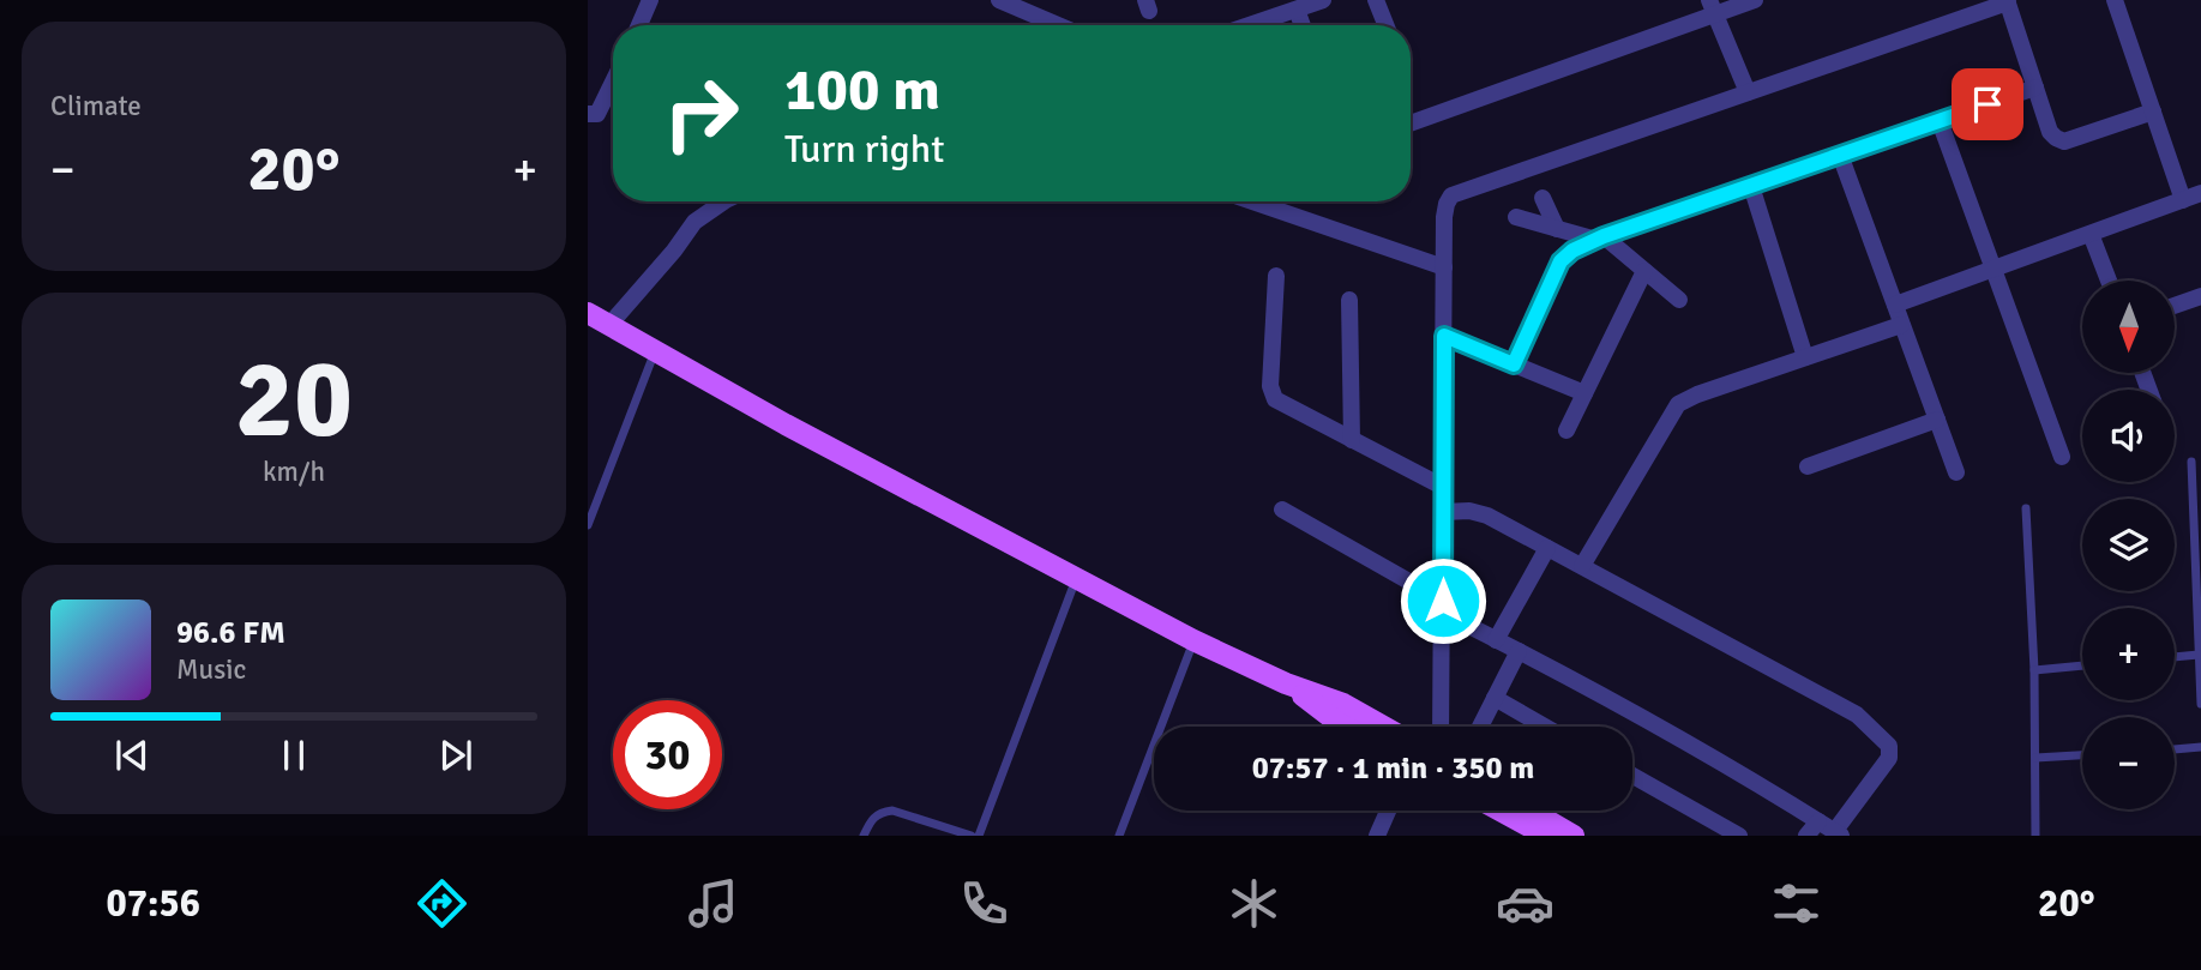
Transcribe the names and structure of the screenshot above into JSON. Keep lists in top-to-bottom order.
{
  "north": "bottom",
  "page": {
    "tile": [
      "Climate",
      ["20", "km/h"]
    ],
    "turn": ["100 m", "Turn right"],
    "heat": ["−", "20°", "+"],
    "map_buttons": ["+", "−"],
    "song": ["96.6 FM", "Music"],
    "limit": "30",
    "trip": "07:57 · 1 min · 350 m",
    "tabs": ["07:56", "20°"]
  }
}
